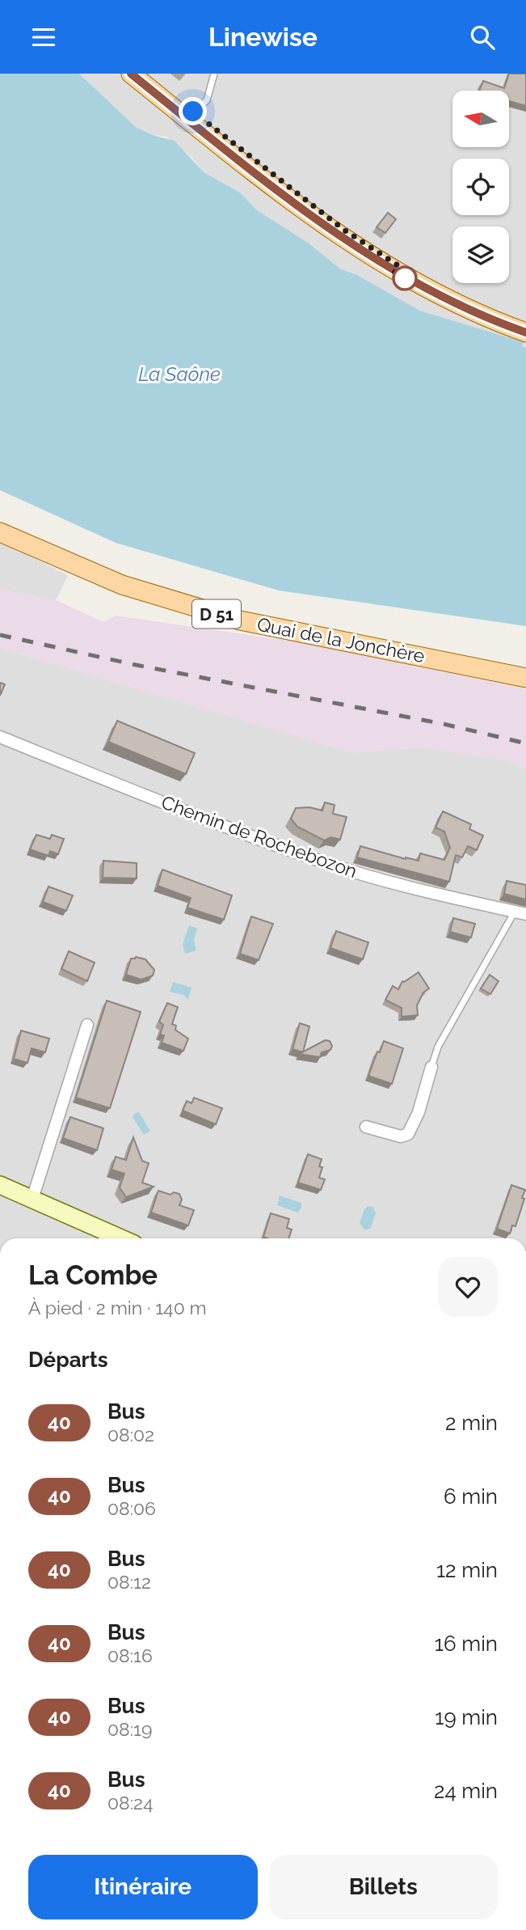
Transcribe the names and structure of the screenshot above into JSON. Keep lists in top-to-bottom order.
{
  "streets": {
    "main road": ["D 51", "Quai de la Jonchère"],
    "street": ["Chemin de Rochebozon"]
  },
  "water": ["La Saône"],
  "lines": ["bus line 40"],
  "north": "left",
  "page": {
    "header": "Linewise",
    "heading": [
      ["La Combe", "À pied · 2 min · 140 m"],
      "Départs"
    ],
    "list": [
      {
        "mark": "40",
        "name": "Bus",
        "note": "08:02",
        "value": "2 min"
      },
      {
        "mark": "40",
        "name": "Bus",
        "note": "08:06",
        "value": "6 min"
      },
      {
        "mark": "40",
        "name": "Bus",
        "note": "08:12",
        "value": "12 min"
      },
      {
        "mark": "40",
        "name": "Bus",
        "note": "08:16",
        "value": "16 min"
      },
      {
        "mark": "40",
        "name": "Bus",
        "note": "08:19",
        "value": "19 min"
      },
      {
        "mark": "40",
        "name": "Bus",
        "note": "08:24",
        "value": "24 min"
      }
    ],
    "buttons": ["Itinéraire", "Billets"]
  }
}
